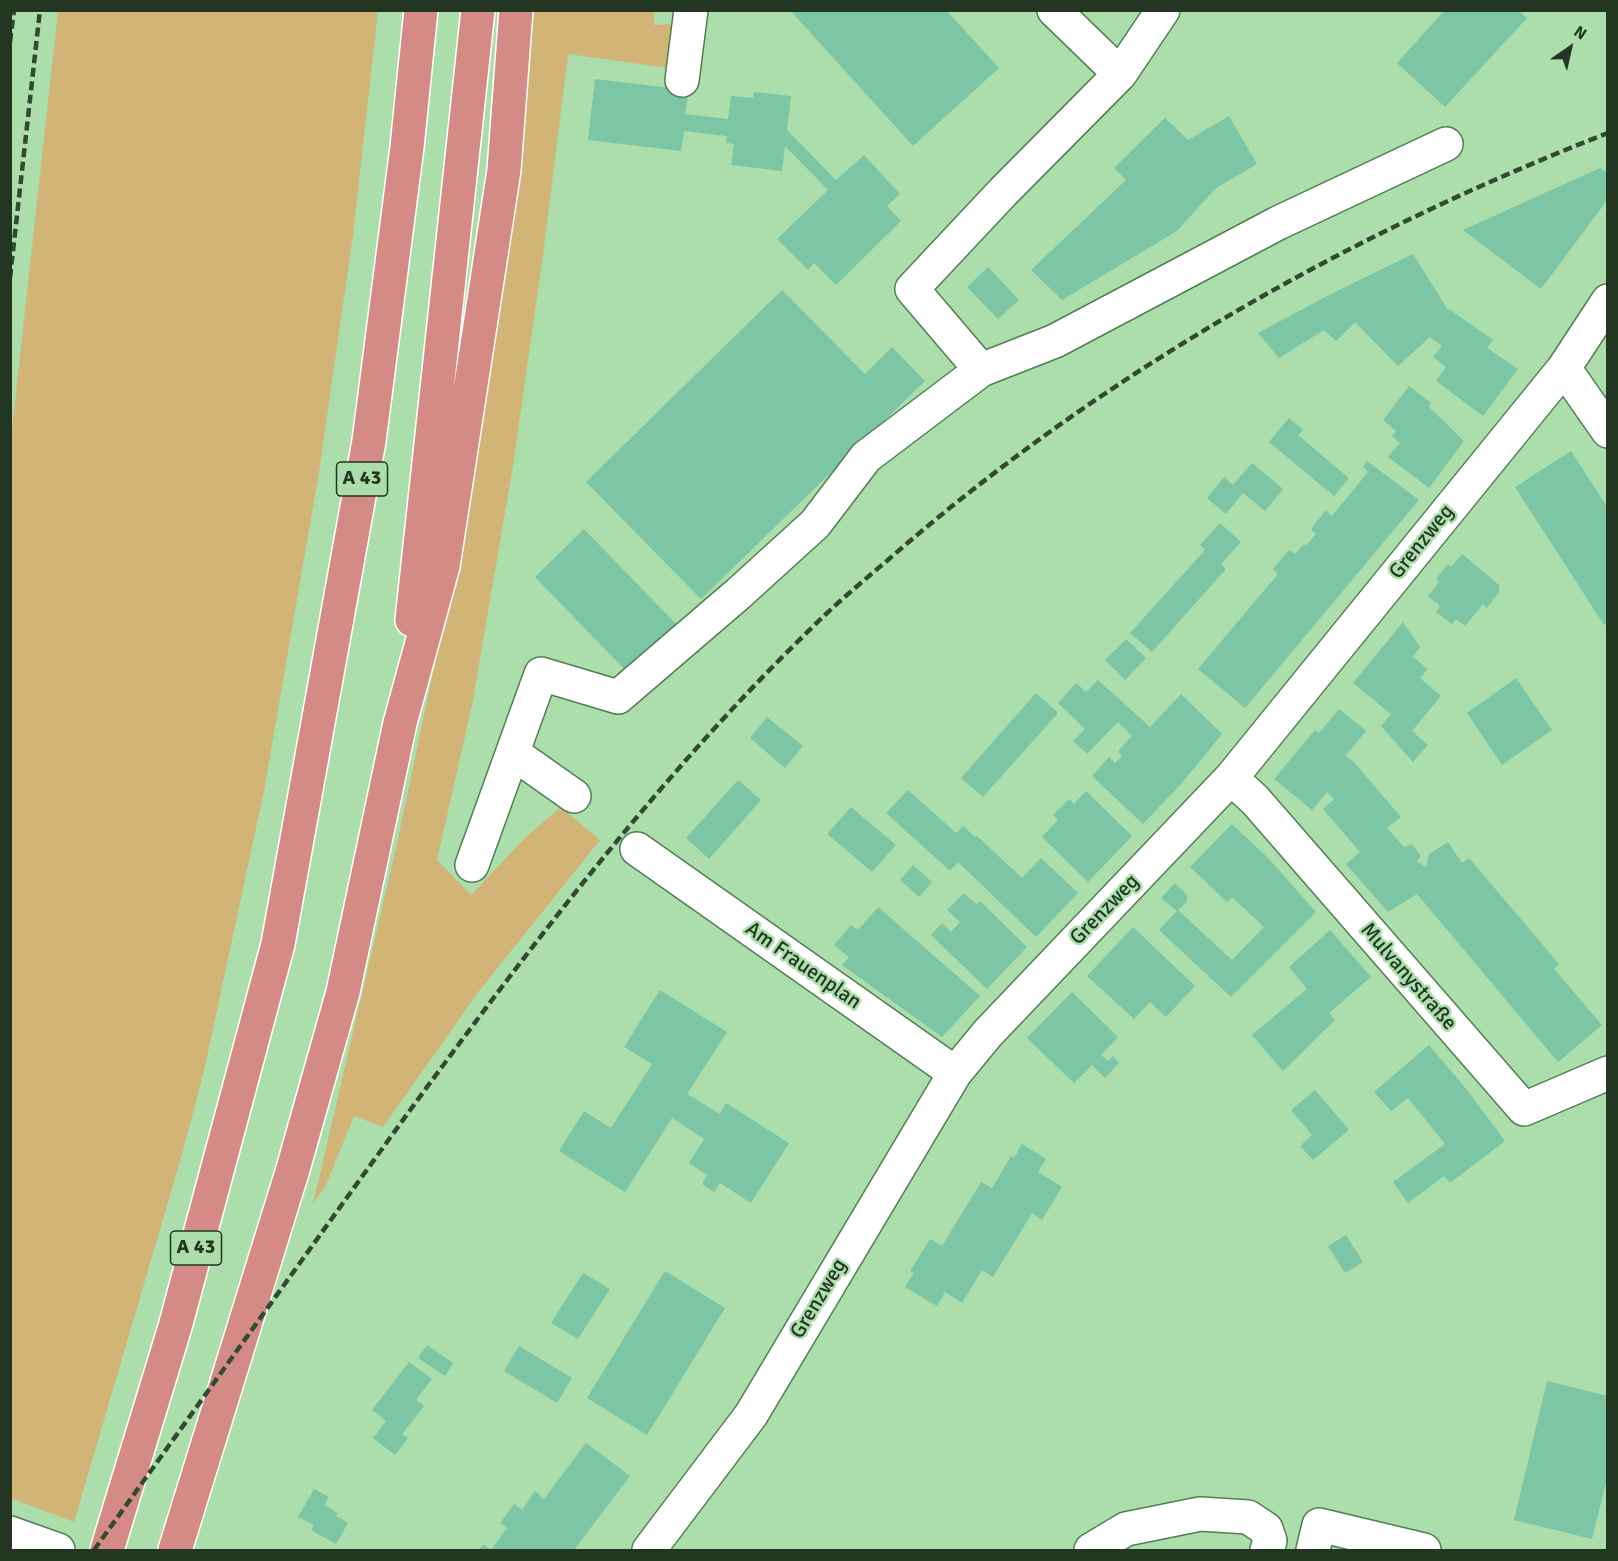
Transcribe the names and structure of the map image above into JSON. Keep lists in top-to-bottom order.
{
  "streets": {
    "highway": ["A 43"],
    "street": ["Grenzweg", "Am Frauenplan", "Mulvanystraße"]
  },
  "crossings": [
    ["Grenzweg", "Am Frauenplan"],
    ["Grenzweg", "Mulvanystraße"]
  ],
  "north": "top right"
}
